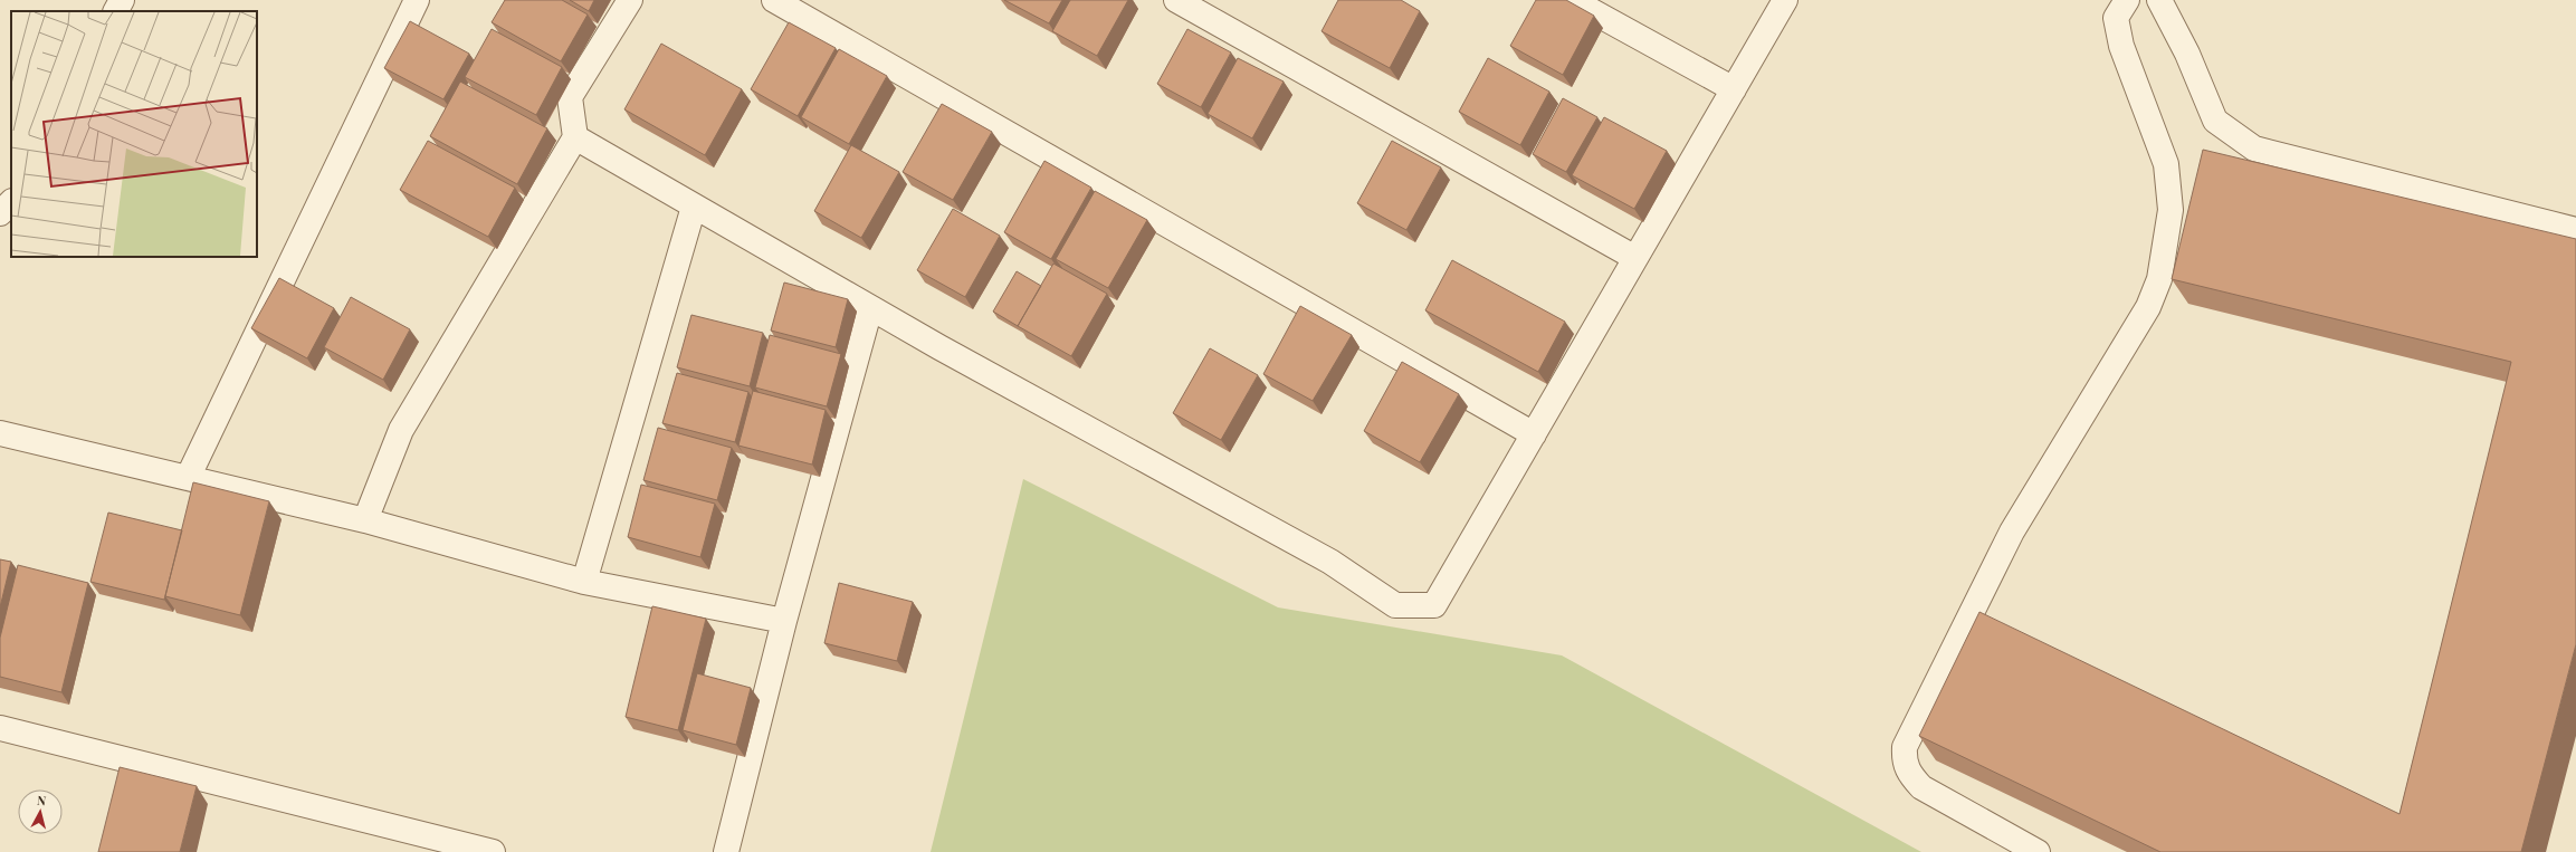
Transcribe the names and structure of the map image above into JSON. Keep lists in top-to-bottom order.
{
  "north": "top"
}
